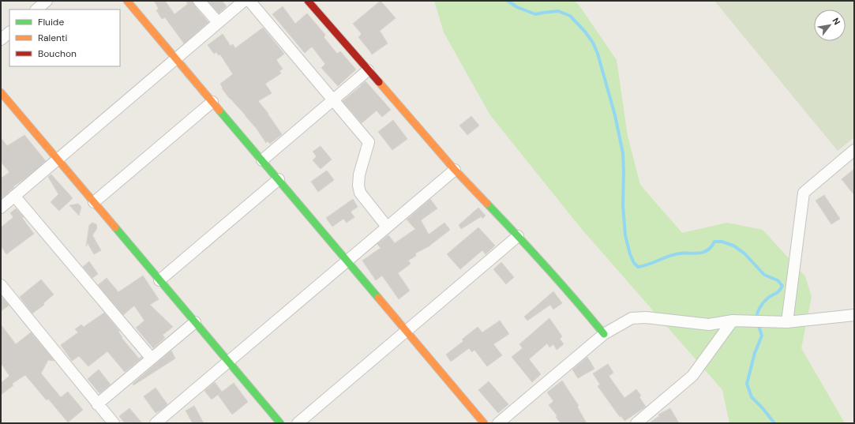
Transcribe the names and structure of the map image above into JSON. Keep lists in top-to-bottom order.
{
  "legend": ["Fluide", "Ralenti", "Bouchon"],
  "north": "top right"
}
